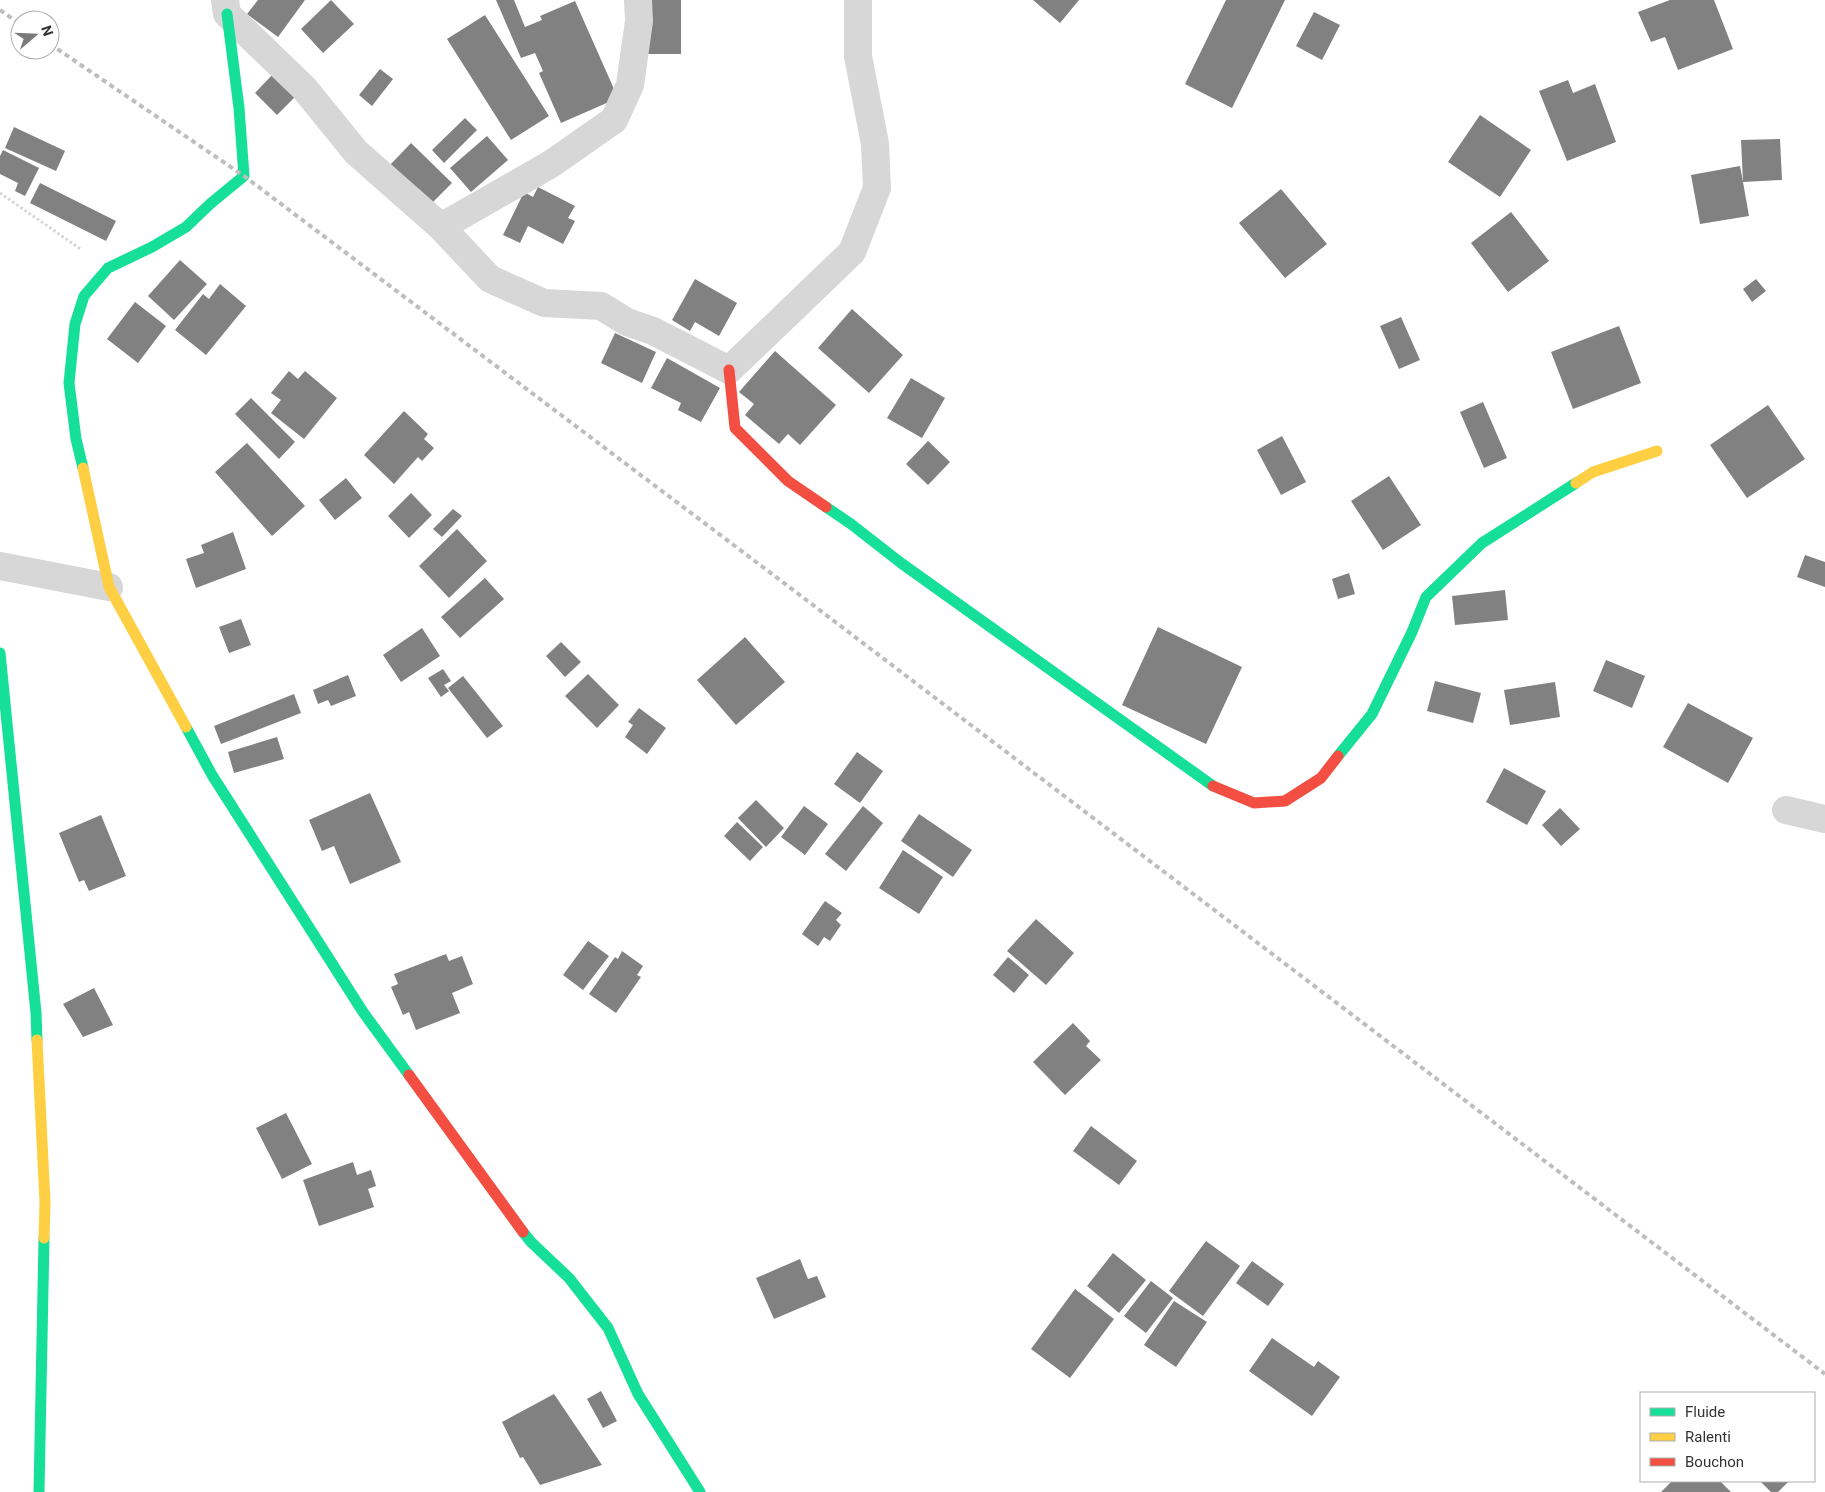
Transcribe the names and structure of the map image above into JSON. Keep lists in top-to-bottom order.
{
  "legend": ["Fluide", "Ralenti", "Bouchon"],
  "north": "right"
}
